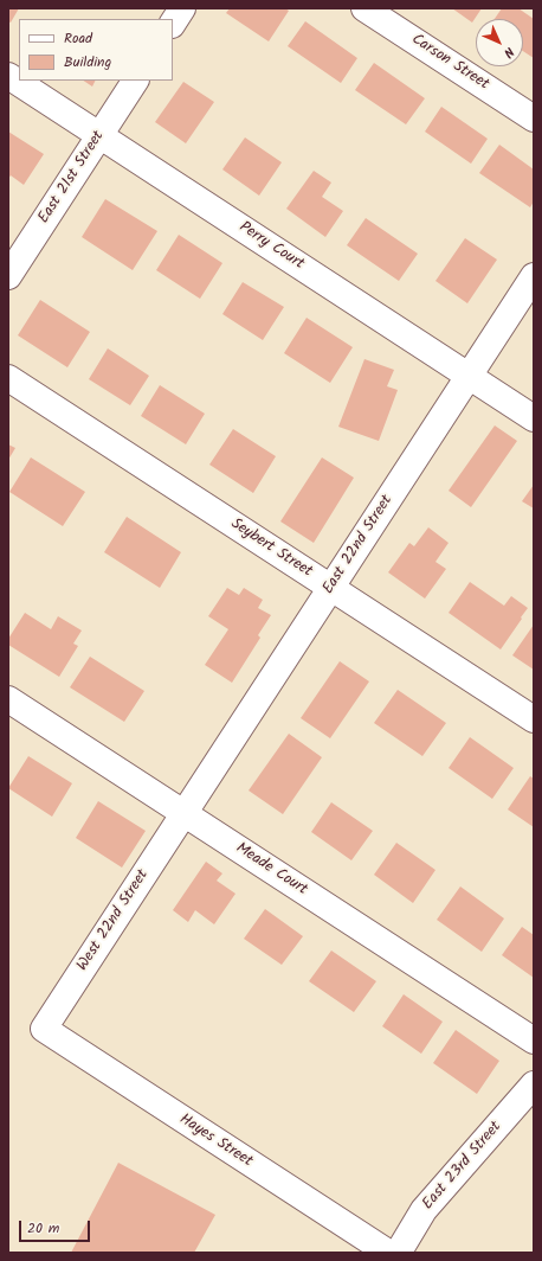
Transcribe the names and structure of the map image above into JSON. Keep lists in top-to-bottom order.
{
  "streets": {
    "street": [
      "Carson Street",
      "East 21st Street",
      "Perry Court",
      "East 22nd Street",
      "Seybert Street",
      "Meade Court",
      "West 22nd Street",
      "Hayes Street",
      "East 23rd Street"
    ]
  },
  "crossings": [
    ["East 21st Street", "Perry Court"],
    ["Perry Court", "East 22nd Street"],
    ["East 22nd Street", "Seybert Street"],
    ["East 22nd Street", "Meade Court"],
    ["East 22nd Street", "West 22nd Street"],
    ["Meade Court", "West 22nd Street"],
    ["West 22nd Street", "Hayes Street"]
  ],
  "legend": ["Road", "Building"],
  "scale_bar": "20 m",
  "north": "bottom right"
}
